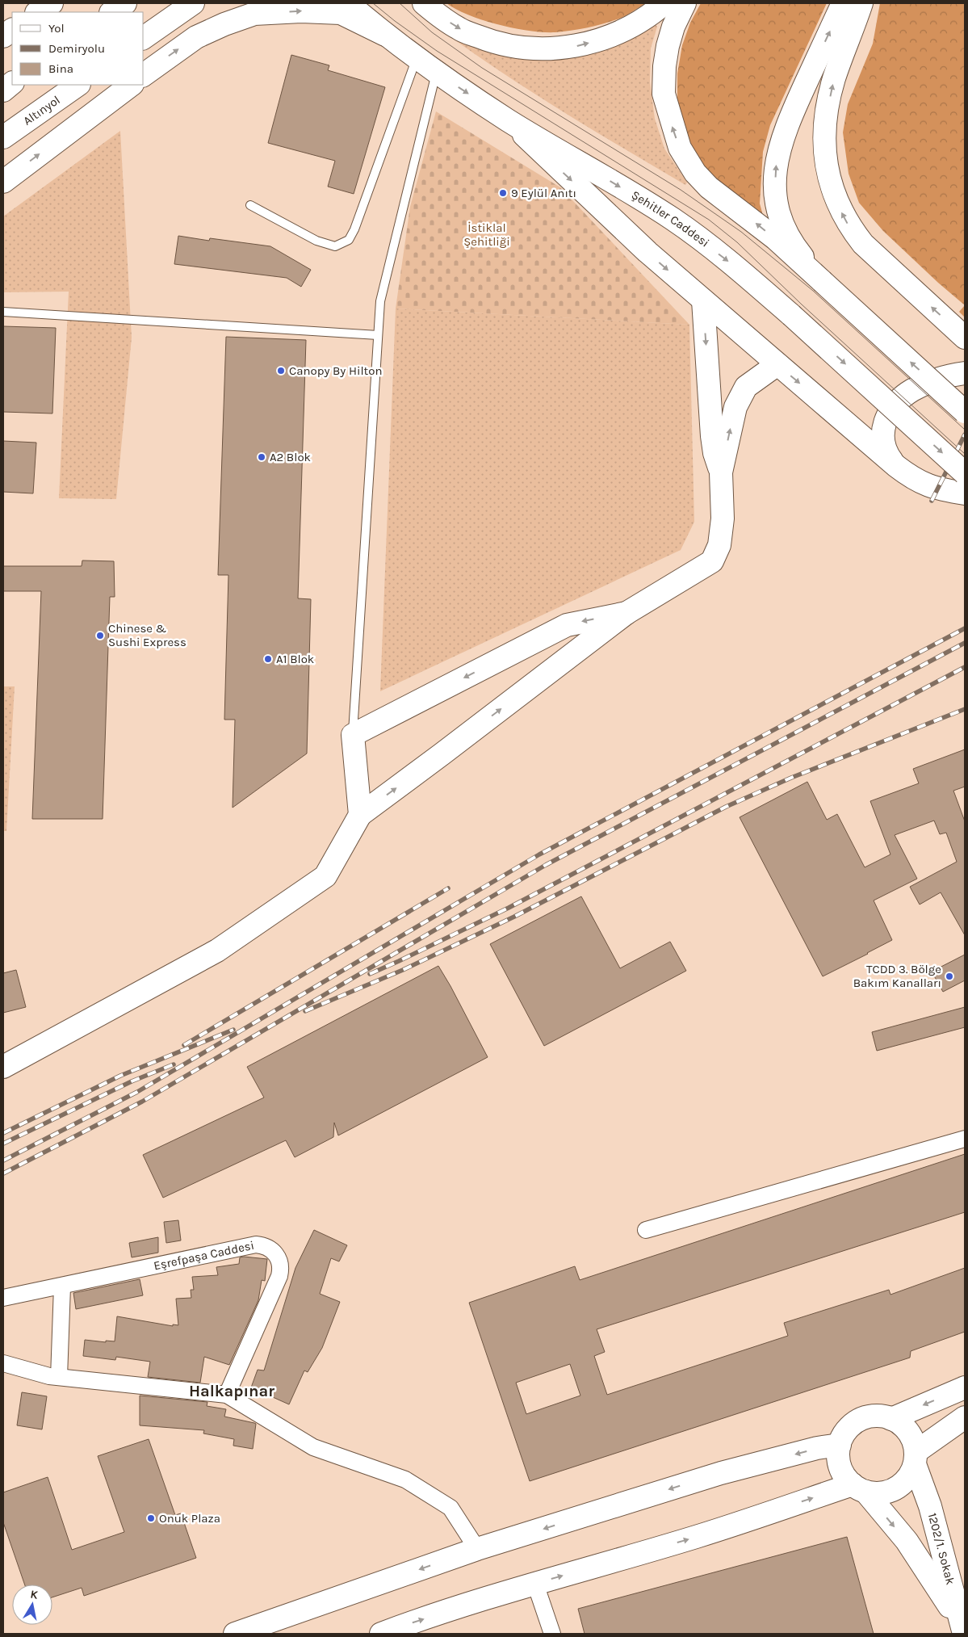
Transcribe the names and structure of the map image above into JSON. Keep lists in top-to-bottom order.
{
  "streets": {
    "main road": ["Altınyol", "Şehitler Caddesi", "1202/1. Sokak"],
    "street": ["Eşrefpaşa Caddesi"]
  },
  "districts": ["Halkapınar"],
  "parks": ["İstiklal Şehitliği"],
  "places": [
    "9 Eylül Anıtı",
    "Canopy By Hilton",
    "A2 Blok",
    "Chinese & Sushi Express",
    "A1 Blok",
    "TCDD 3. Bölge Bakım Kanalları",
    "Onuk Plaza"
  ],
  "legend": ["Yol", "Demiryolu", "Bina"],
  "north": "top"
}
